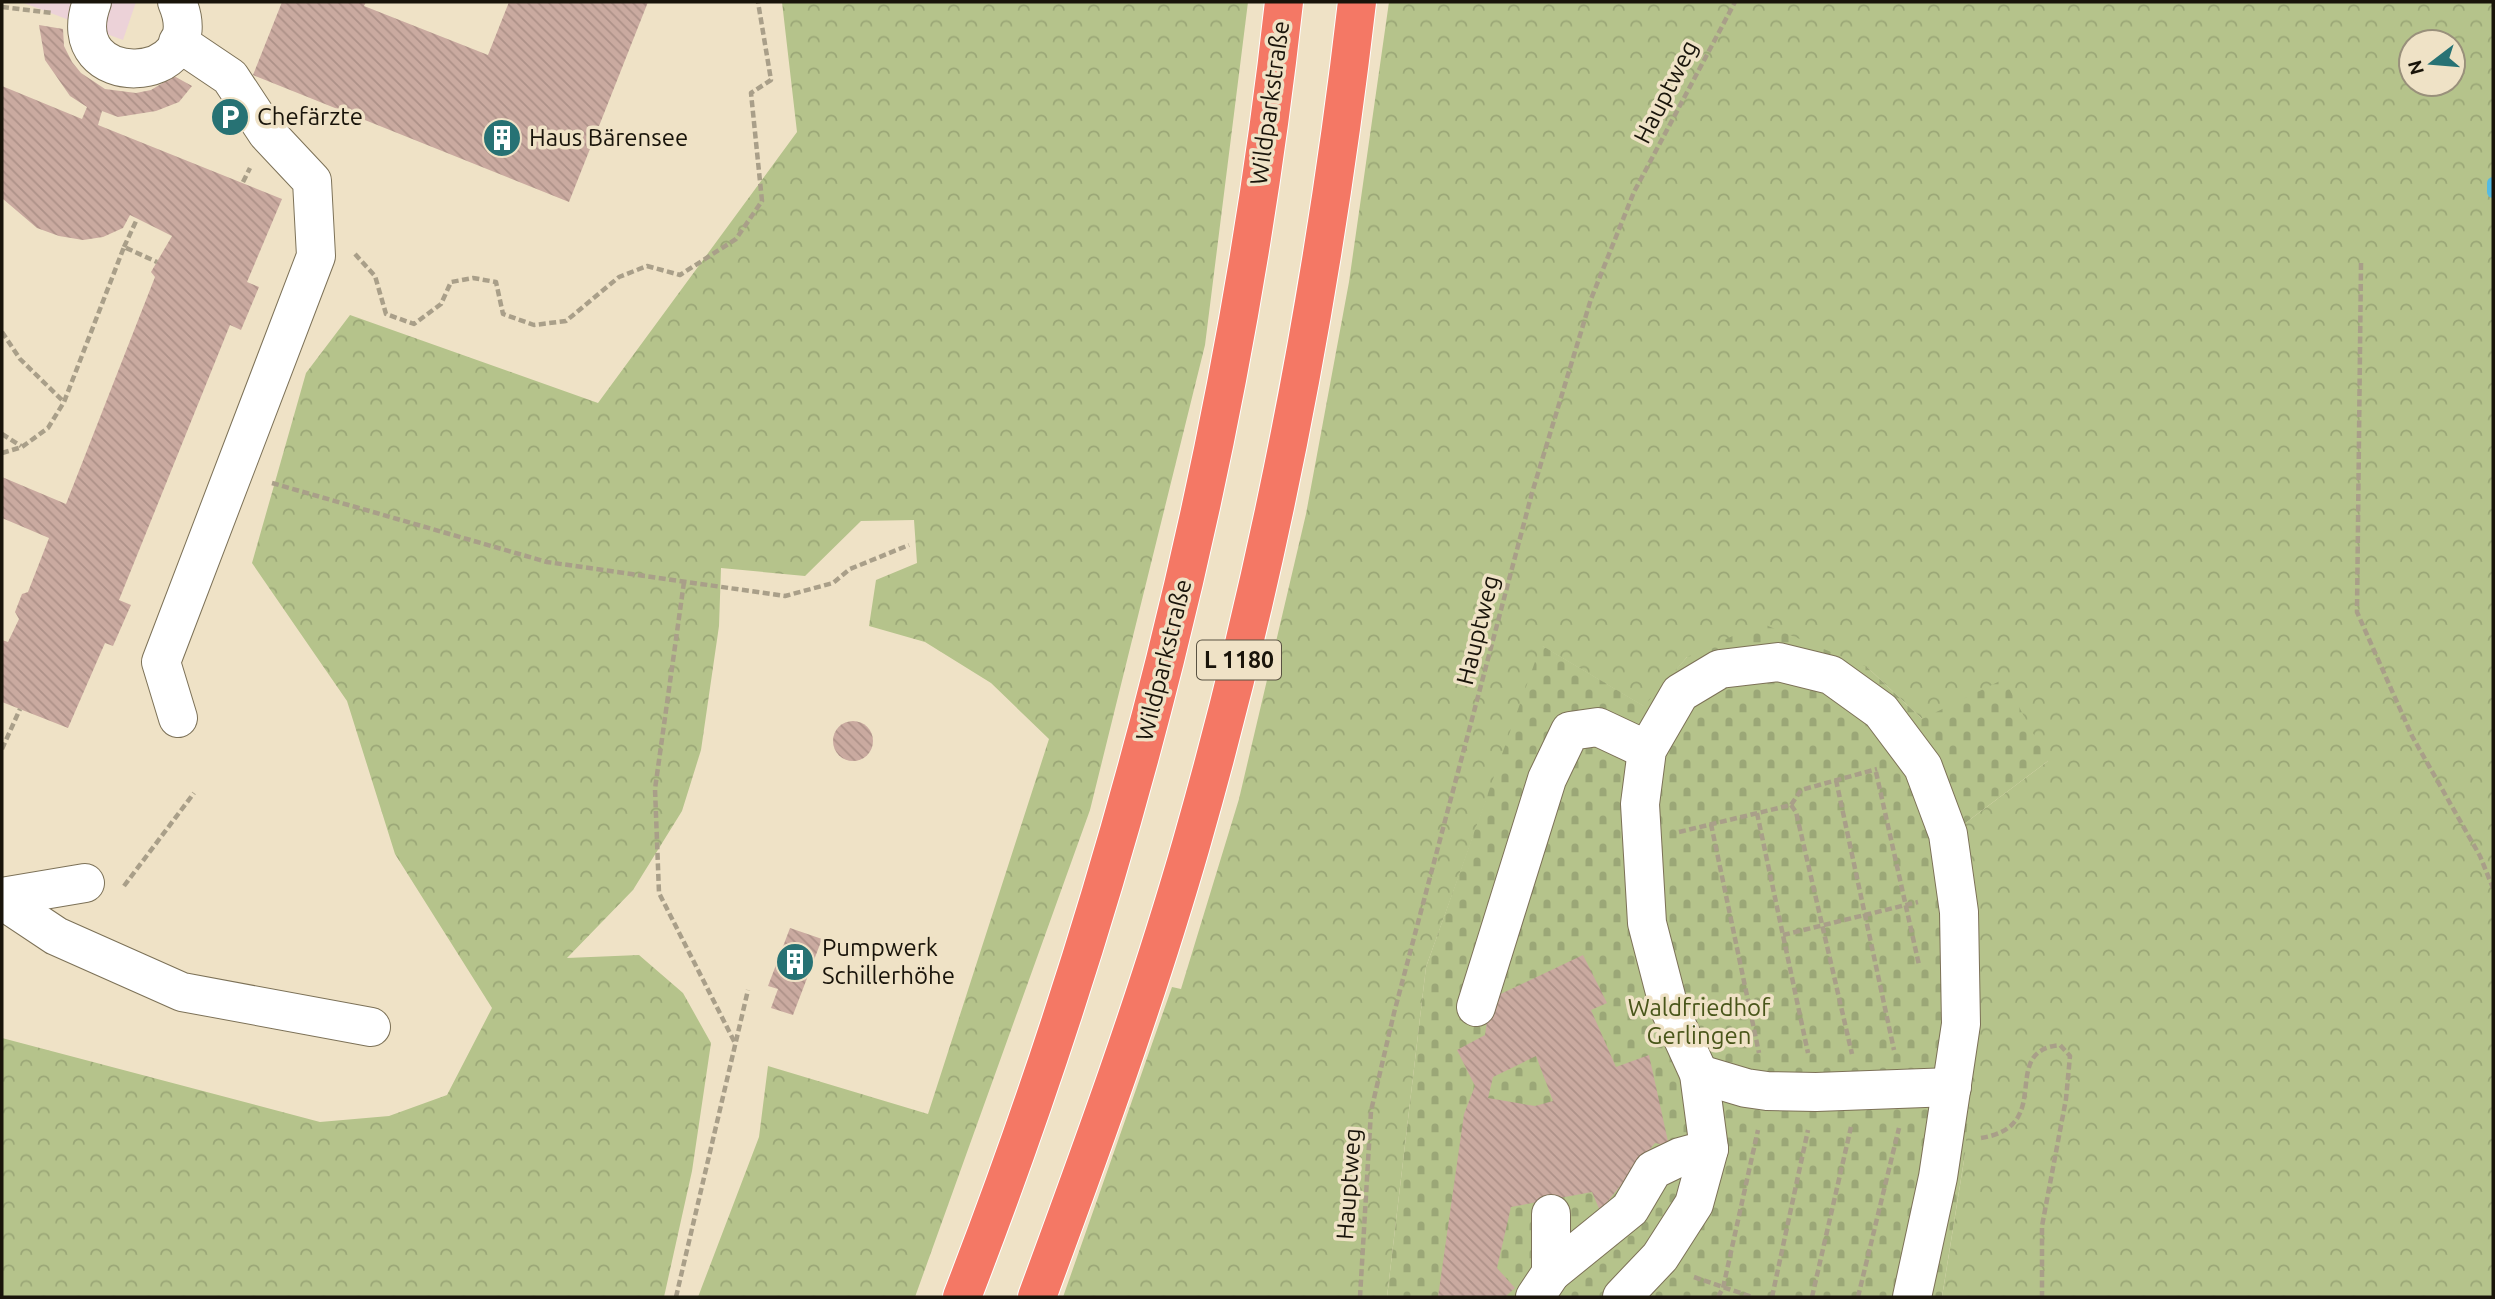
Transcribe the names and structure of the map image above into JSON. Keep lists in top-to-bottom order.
{
  "streets": {
    "highway": ["Wildparkstraße", "L 1180"],
    "path": ["Hauptweg"]
  },
  "parks": ["Waldfriedhof Gerlingen"],
  "places": {
    "parking": ["Chefärzte"],
    "building": ["Haus Bärensee", "Pumpwerk Schillerhöhe"]
  },
  "north": "left"
}
